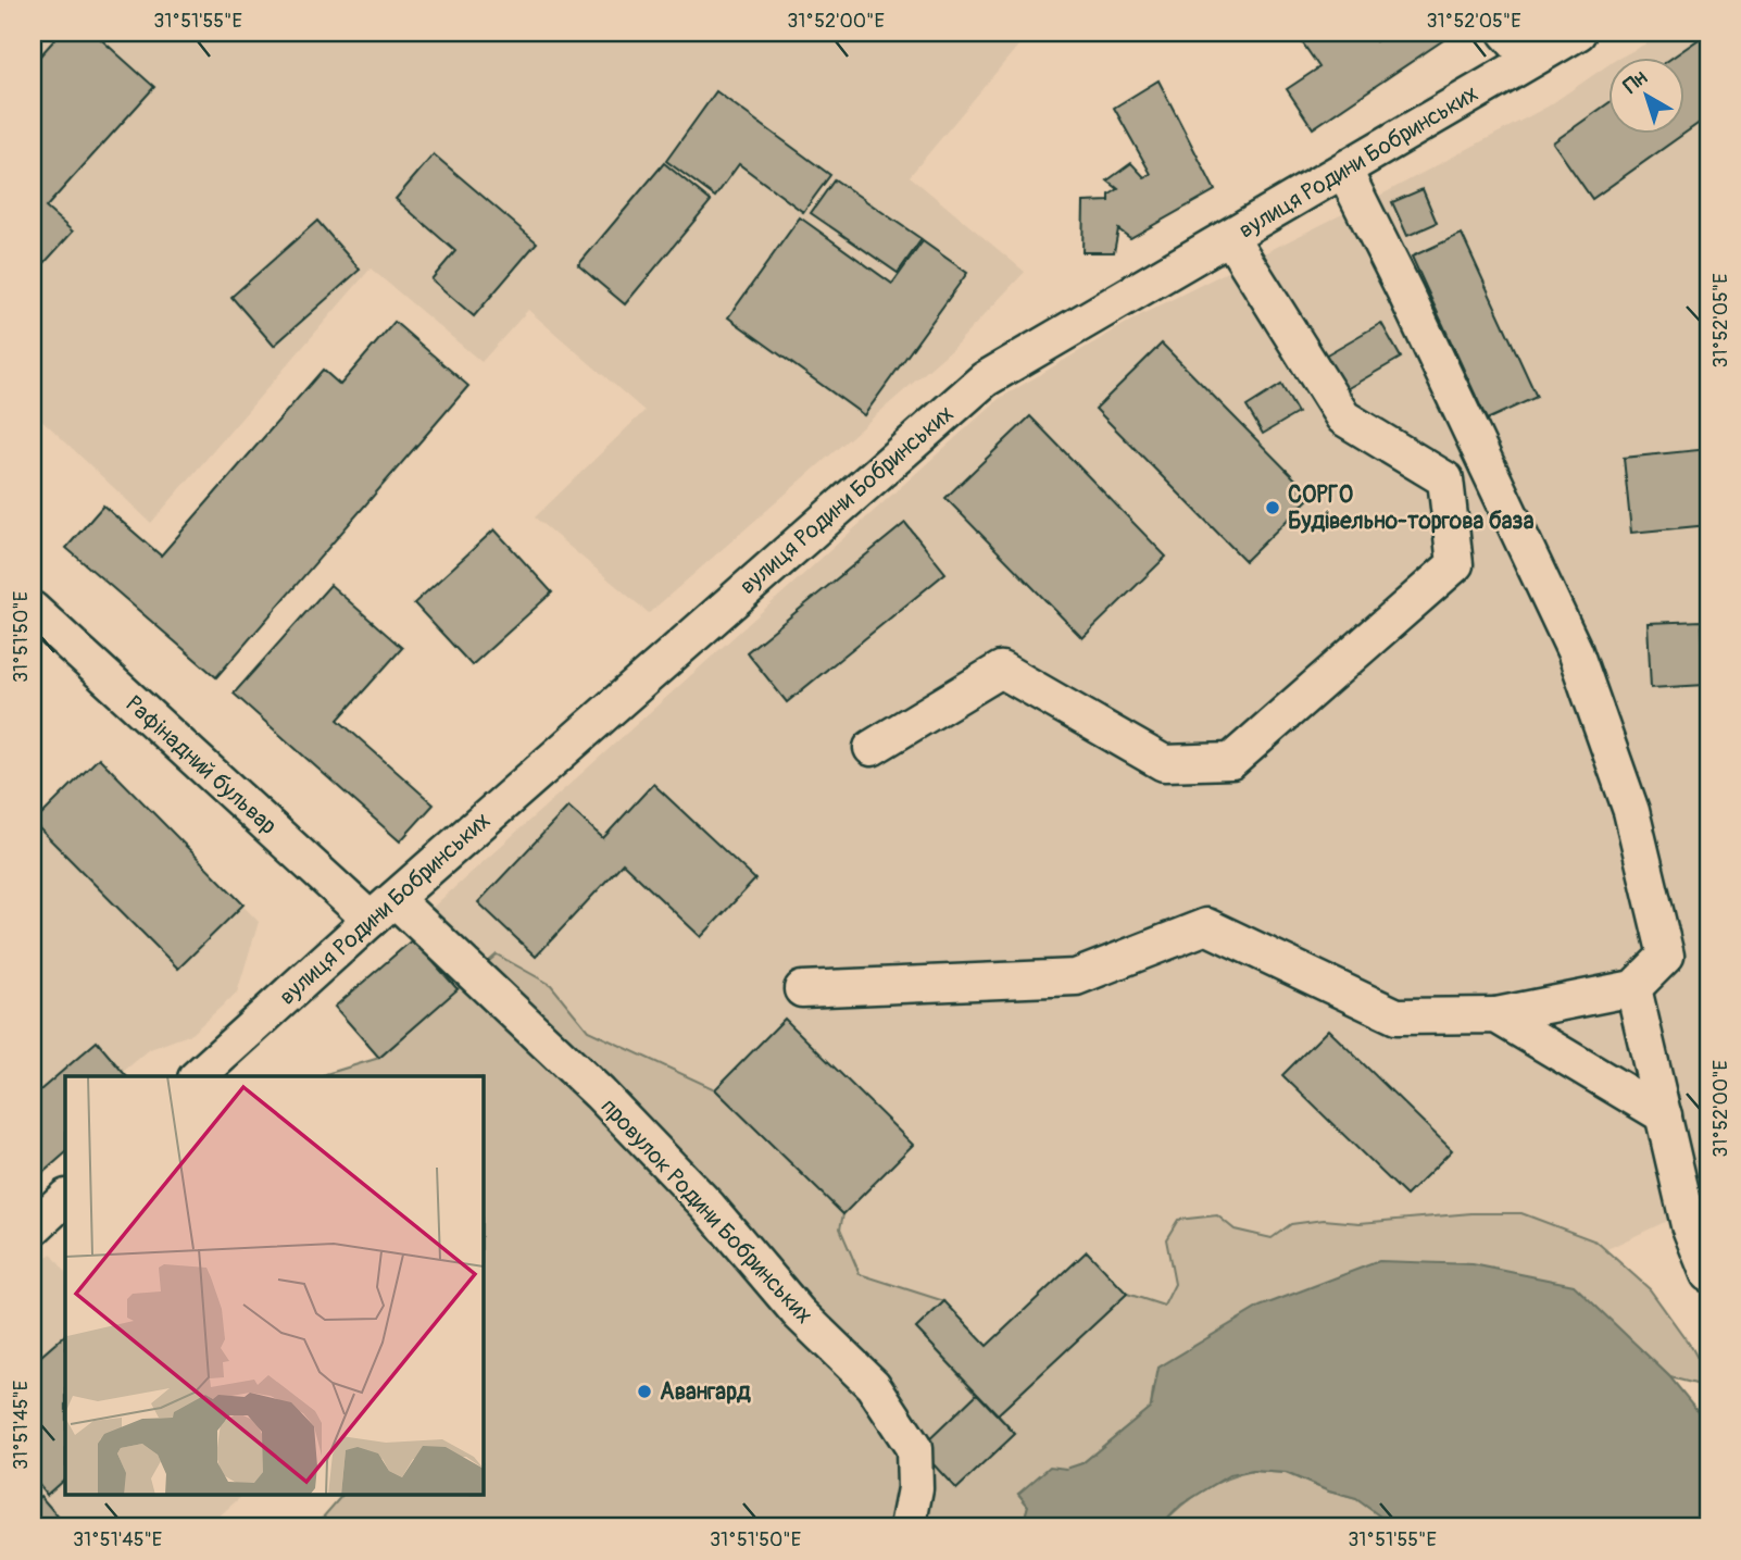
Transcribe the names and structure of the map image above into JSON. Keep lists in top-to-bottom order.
{
  "streets": {
    "street": ["вулиця Родини Бобринських", "Рафінадний бульвар", "провулок Родини Бобринських"]
  },
  "crossings": [
    ["вулиця Родини Бобринських", "Рафінадний бульвар"],
    ["вулиця Родини Бобринських", "провулок Родини Бобринських"],
    ["Рафінадний бульвар", "провулок Родини Бобринських"]
  ],
  "places": ["СОРГО Будівельно-торгова база", "Авангард"],
  "north": "top left",
  "coordinates": [
    "31°51'55\"E",
    "31°52'00\"E",
    "31°52'05\"E",
    "31°51'50\"E",
    "31°51'45\"E"
  ]
}
